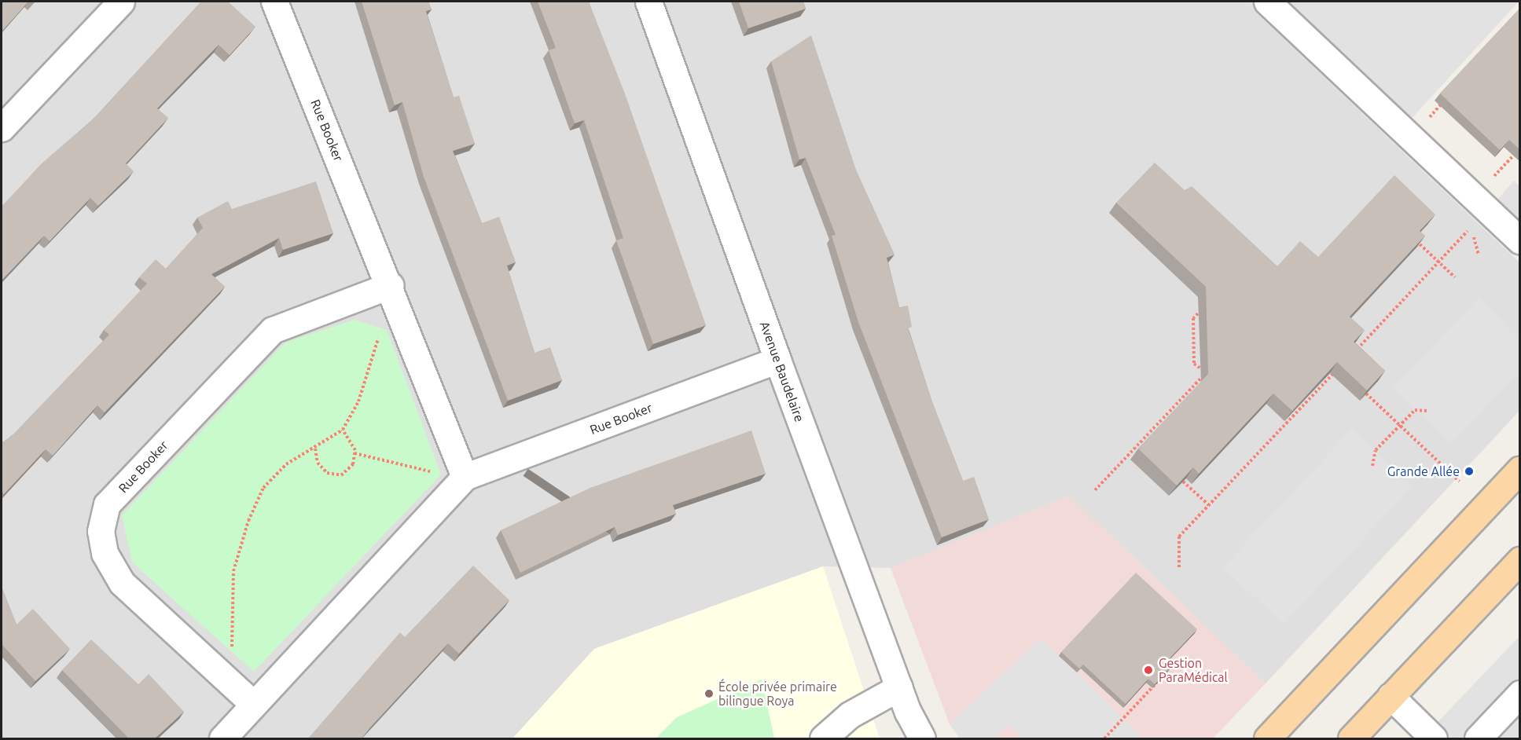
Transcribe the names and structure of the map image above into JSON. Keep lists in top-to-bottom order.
{
  "streets": {
    "street": ["Rue Booker", "Avenue Baudelaire"]
  },
  "crossings": [
    ["Rue Booker", "Avenue Baudelaire"]
  ],
  "places": ["Grande Allée", "Gestion ParaMédical", "École privée primaire bilingue Roya"]
}
